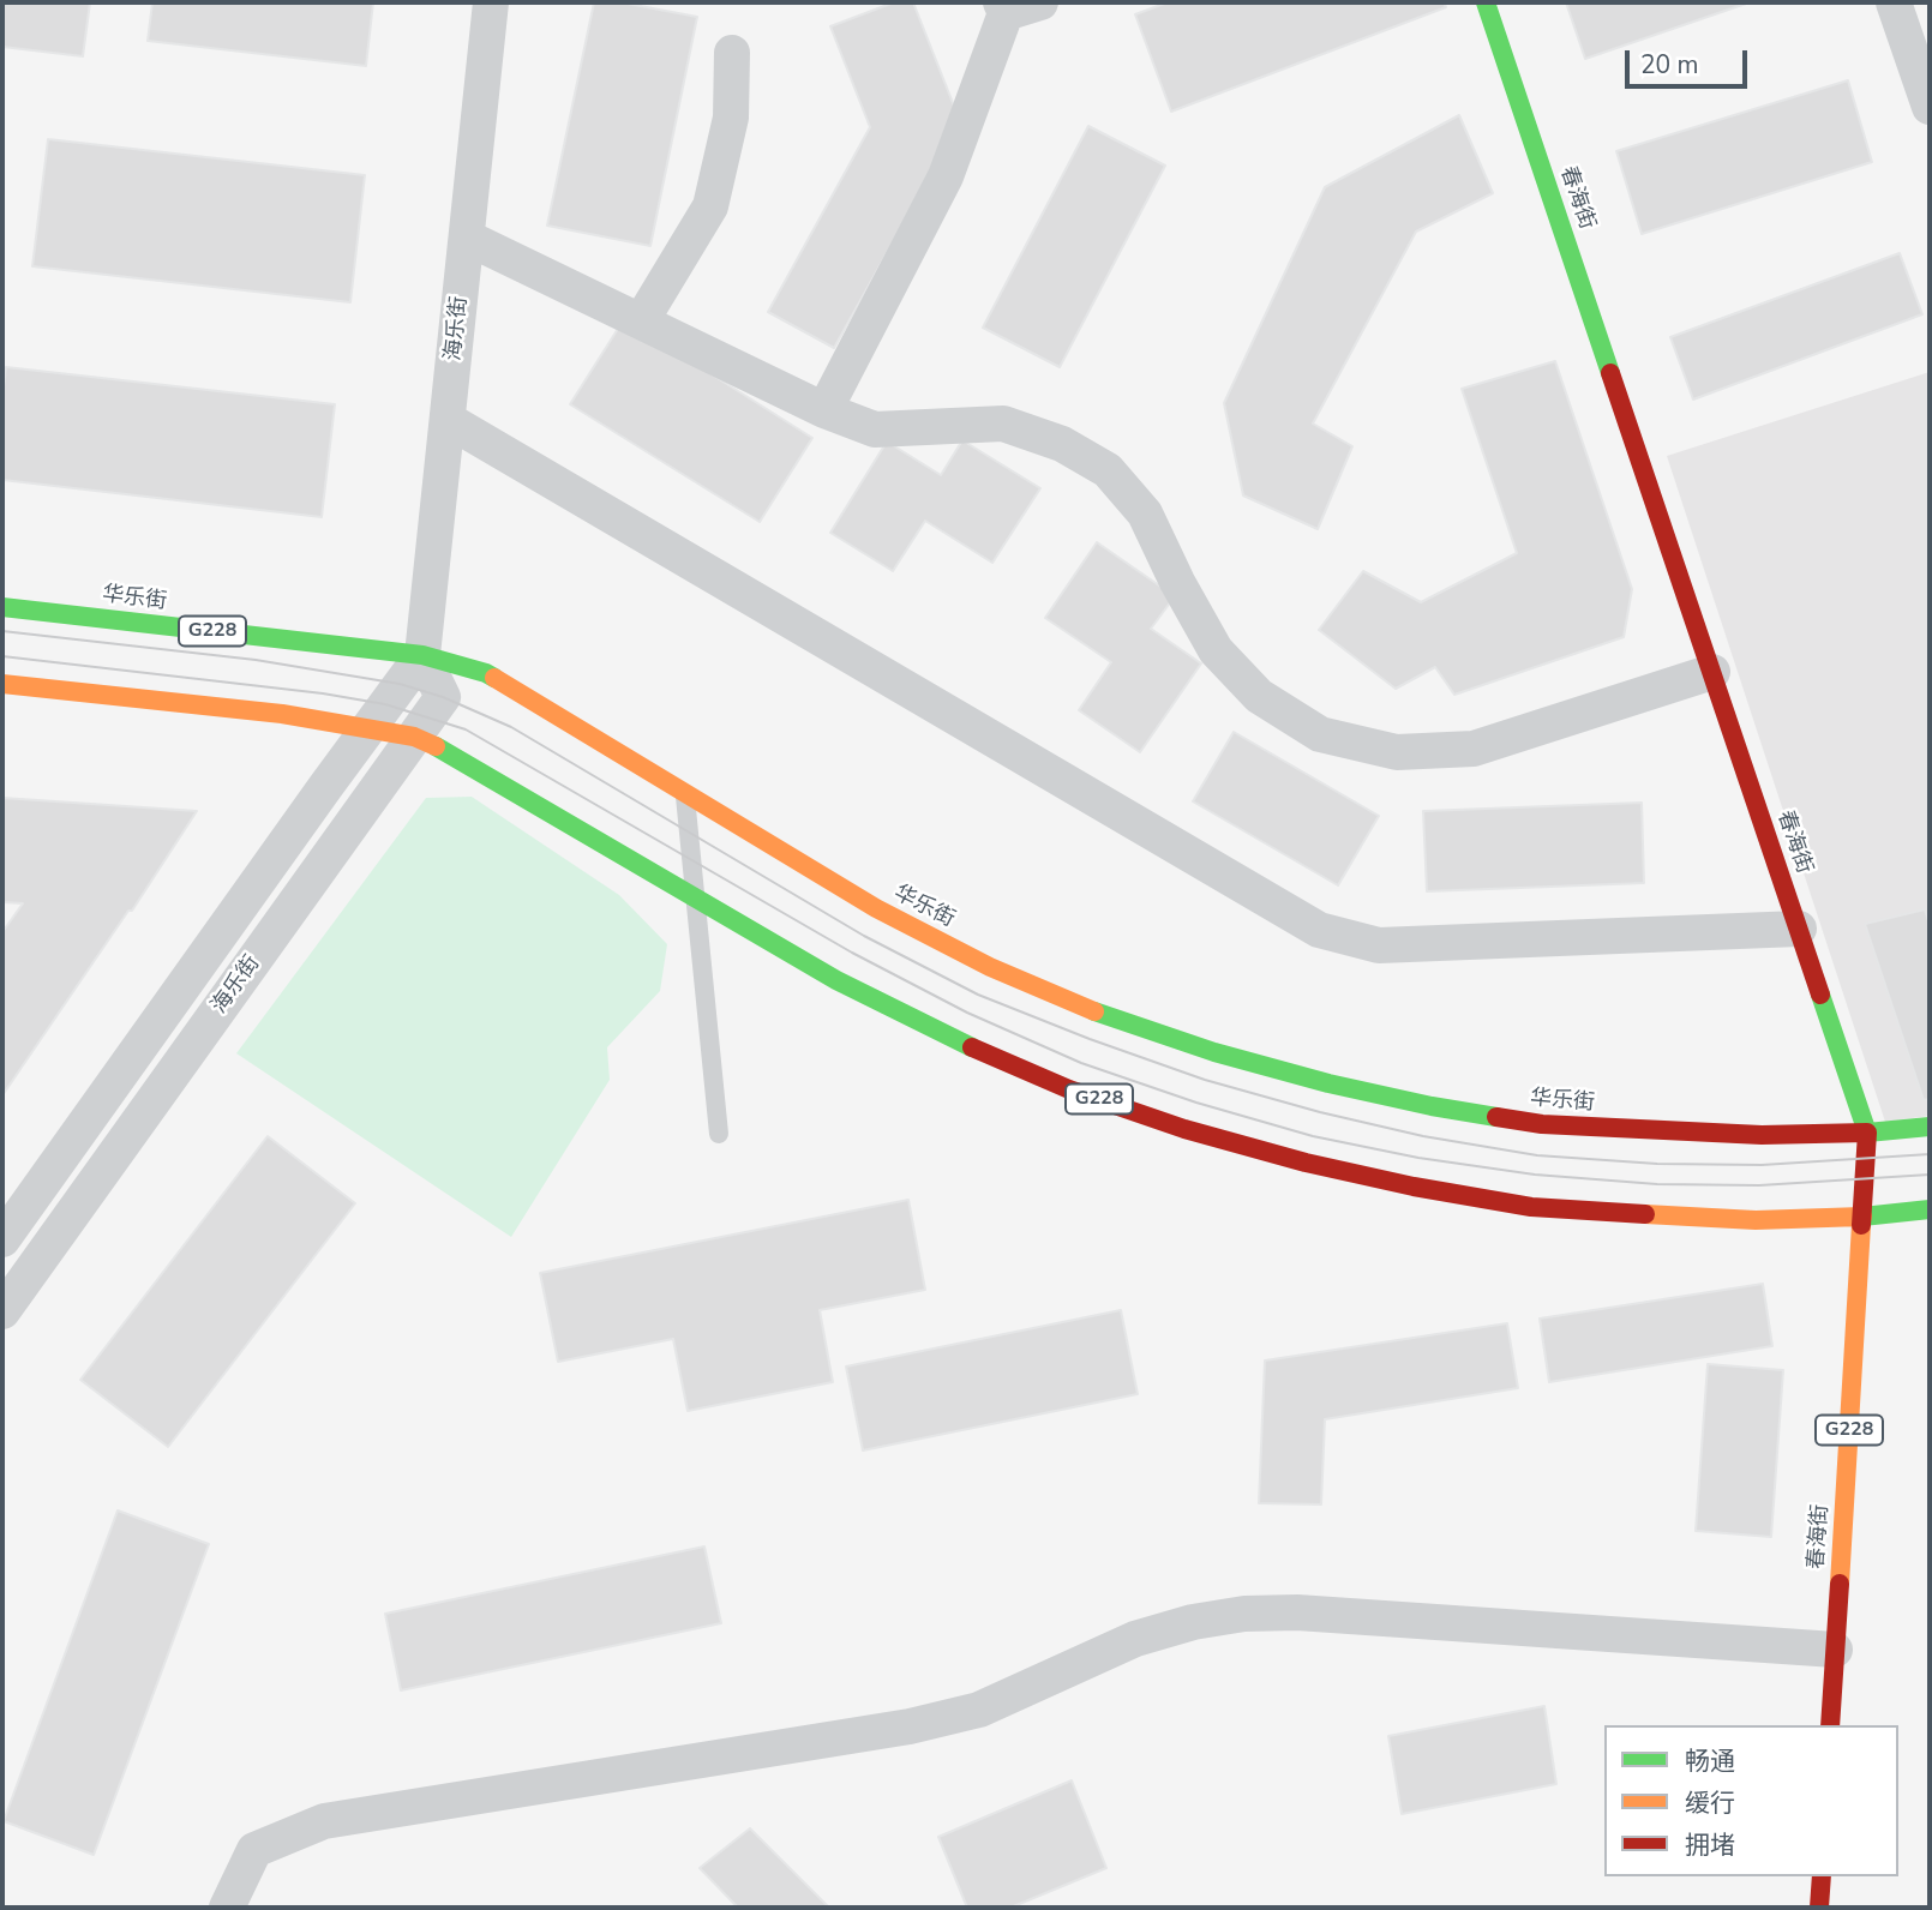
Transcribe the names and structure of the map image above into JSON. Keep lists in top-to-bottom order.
{
  "streets": {
    "main road": ["春海街", "华乐街", "G228"],
    "street": ["海乐街"]
  },
  "crossings": [
    ["春海街", "华乐街"],
    ["春海街", "G228"],
    ["海乐街", "华乐街"],
    ["海乐街", "G228"]
  ],
  "legend": ["畅通", "缓行", "拥堵"],
  "scale_bar": "20 m"
}
